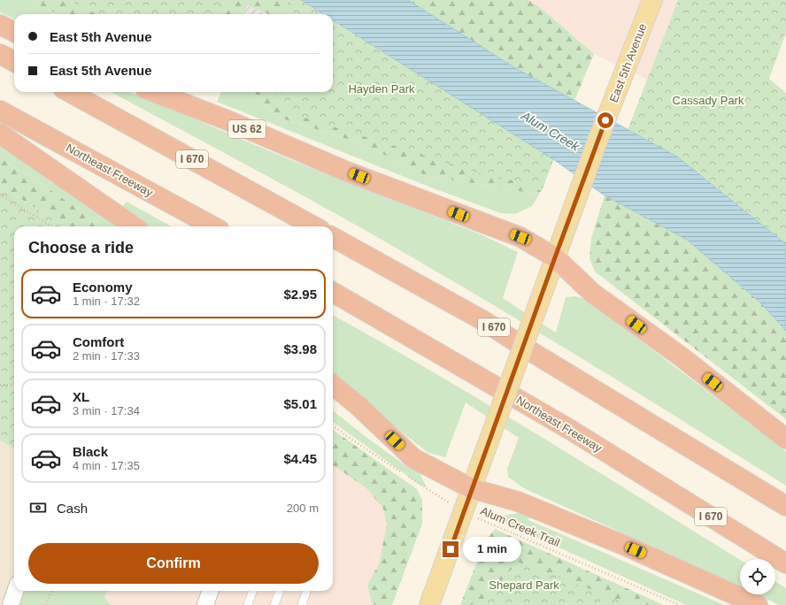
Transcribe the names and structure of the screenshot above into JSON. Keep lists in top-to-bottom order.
{
  "streets": {
    "highway": ["US 62", "I 670", "Northeast Freeway"],
    "main road": ["East 5th Avenue"],
    "path": ["Alum Creek Trail"]
  },
  "crossings": [
    ["East 5th Avenue", "US 62"],
    ["East 5th Avenue", "Alum Creek Trail"]
  ],
  "water": ["Alum Creek"],
  "parks": ["Hayden Park", "Cassady Park", "Shepard Park"],
  "page": {
    "banner": ["East 5th Avenue", "East 5th Avenue"],
    "heading": "Choose a ride",
    "list": [
      {
        "name": "Economy",
        "note": "1 min · 17:32",
        "value": "$2.95"
      },
      {
        "name": "Comfort",
        "note": "2 min · 17:33",
        "value": "$3.98"
      },
      {
        "name": "XL",
        "note": "3 min · 17:34",
        "value": "$5.01"
      },
      {
        "name": "Black",
        "note": "4 min · 17:35",
        "value": "$4.45"
      }
    ],
    "pay": ["Cash", "200 m"],
    "buttons": "Confirm",
    "bubble": "1 min"
  }
}
